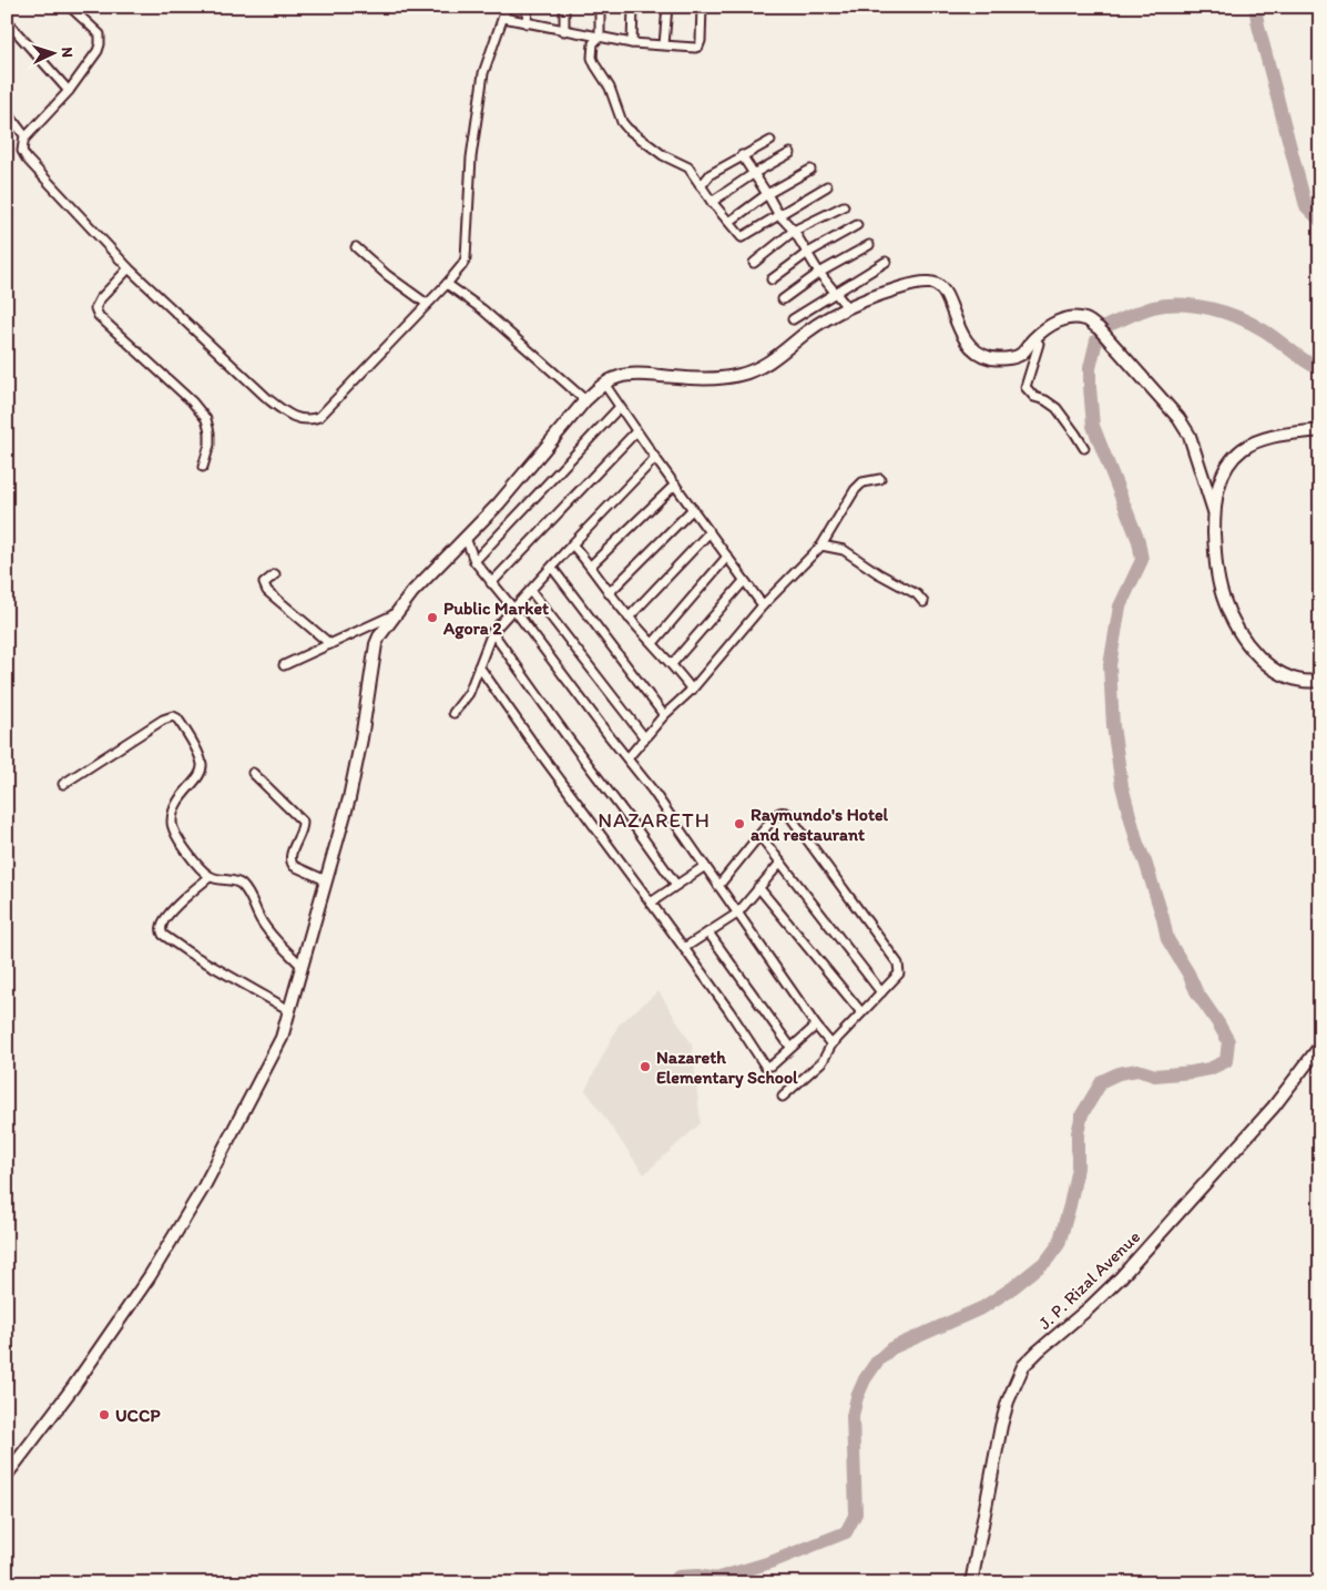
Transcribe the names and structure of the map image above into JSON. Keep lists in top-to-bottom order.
{
  "streets": {
    "main road": ["J. P. Rizal Avenue"]
  },
  "districts": ["NAZARETH"],
  "places": [
    "Public Market Agora 2",
    "Raymundo's Hotel and restaurant",
    "Nazareth Elementary School",
    "UCCP"
  ],
  "north": "right"
}
